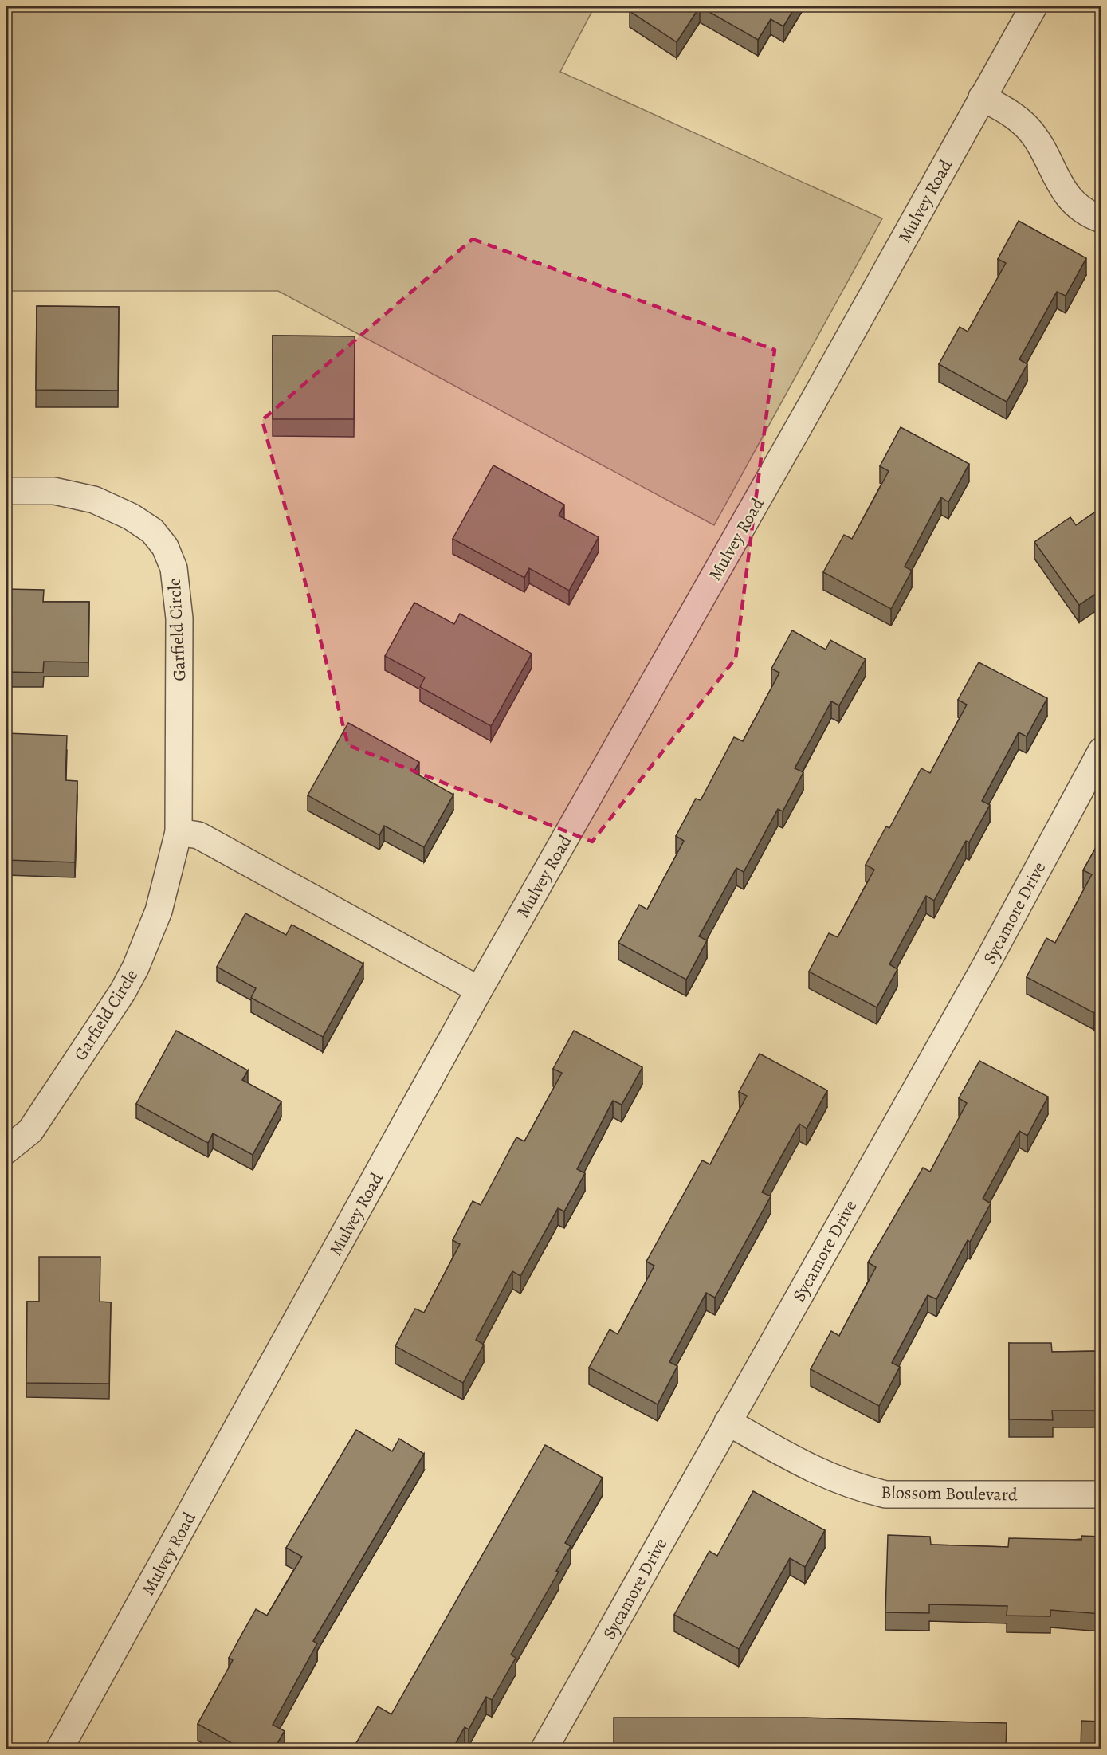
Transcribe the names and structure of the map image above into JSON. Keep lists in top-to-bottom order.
{
  "streets": {
    "street": [
      "Mulvey Road",
      "Garfield Circle",
      "Sycamore Drive",
      "Blossom Boulevard"
    ]
  },
  "crossings": [
    ["Sycamore Drive", "Blossom Boulevard"]
  ]
}
